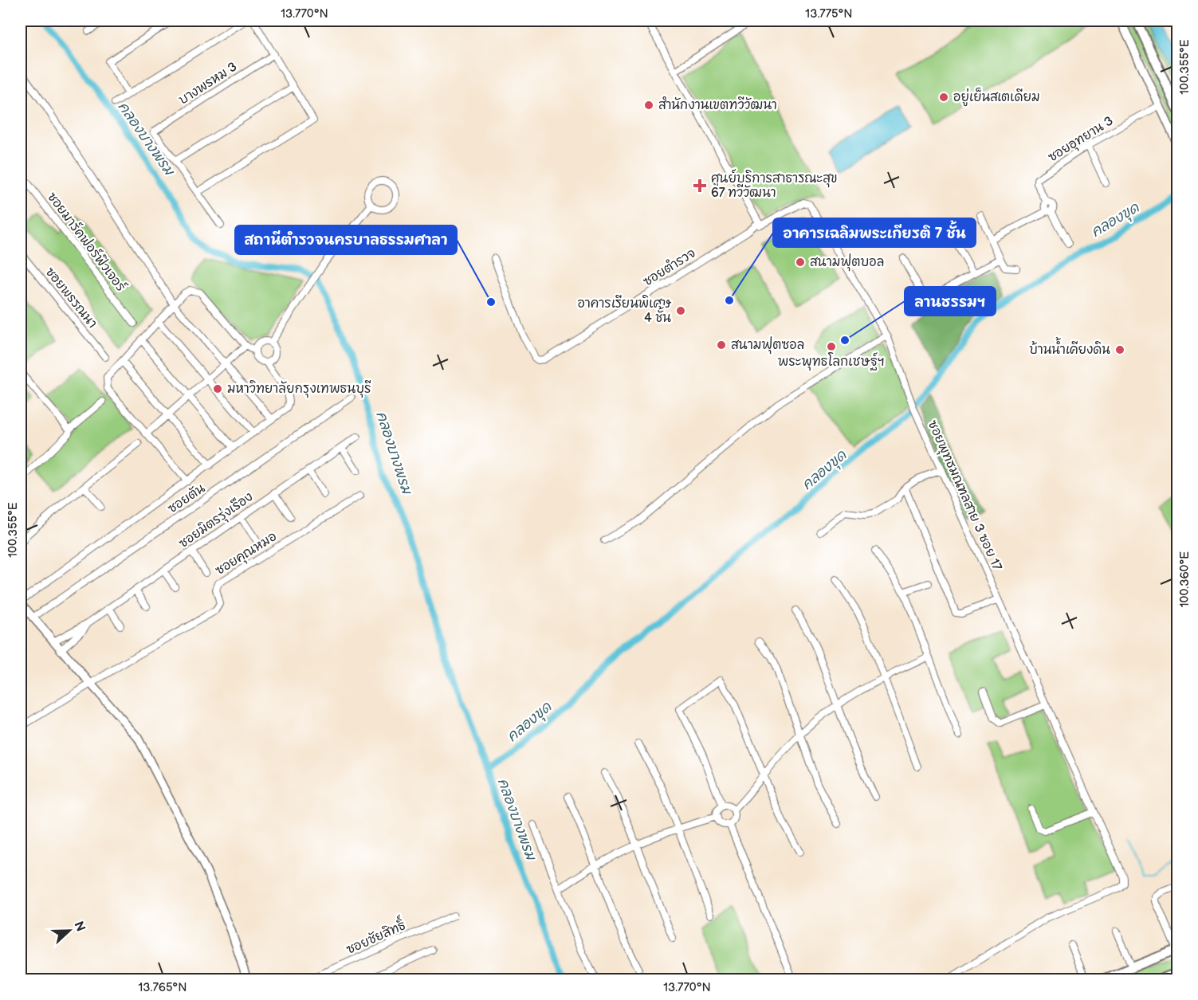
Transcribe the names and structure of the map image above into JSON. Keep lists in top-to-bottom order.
{
  "streets": {
    "street": [
      "บางพรหม 3",
      "ซอยอุทยาน 3",
      "ซอยมาร์คฟอร์ฟิวเจอร์",
      "ซอยตำรวจ",
      "ซอยพรรณนา",
      "ซอยพุทธมณฑลสาย 3 ซอย 17",
      "ซอยตัน",
      "ซอยมิตรรุ่งเรือง",
      "ซอยคุณหมอ",
      "ซอยชัยสิทธิ์"
    ]
  },
  "crossings": [
    ["ซอยตำรวจ", "ซอยพุทธมณฑลสาย 3 ซอย 17"]
  ],
  "water": ["คลองบางพรม", "คลองขุด"],
  "places": {
    "other": [
      "อยู่เย็นสเตเดียม",
      "สำนักงานเขตทวีวัฒนา",
      "สนามฟุตบอล",
      "อาคารเฉลิมพระเกียรติ 7 ชั้น",
      "สถานีตำรวจนครบาลธรรมศาลา",
      "อาคารเรียนพิเศษ 4 ชั้น",
      "ลานธรรมฯ",
      "สนามฟุตซอล",
      "พระพุทธโลกเชษฐ์ฯ",
      "บ้านน้ำเคียงดิน",
      "มหาวิทยาลัยกรุงเทพธนบุรี"
    ],
    "health": ["ศูนย์บริการสาธารณะสุข 67 ทวีวัฒนา"]
  },
  "north": "right",
  "coordinates": [
    "13.770°N",
    "13.775°N",
    "100.355°E",
    "100.360°E",
    "13.765°N"
  ]
}
